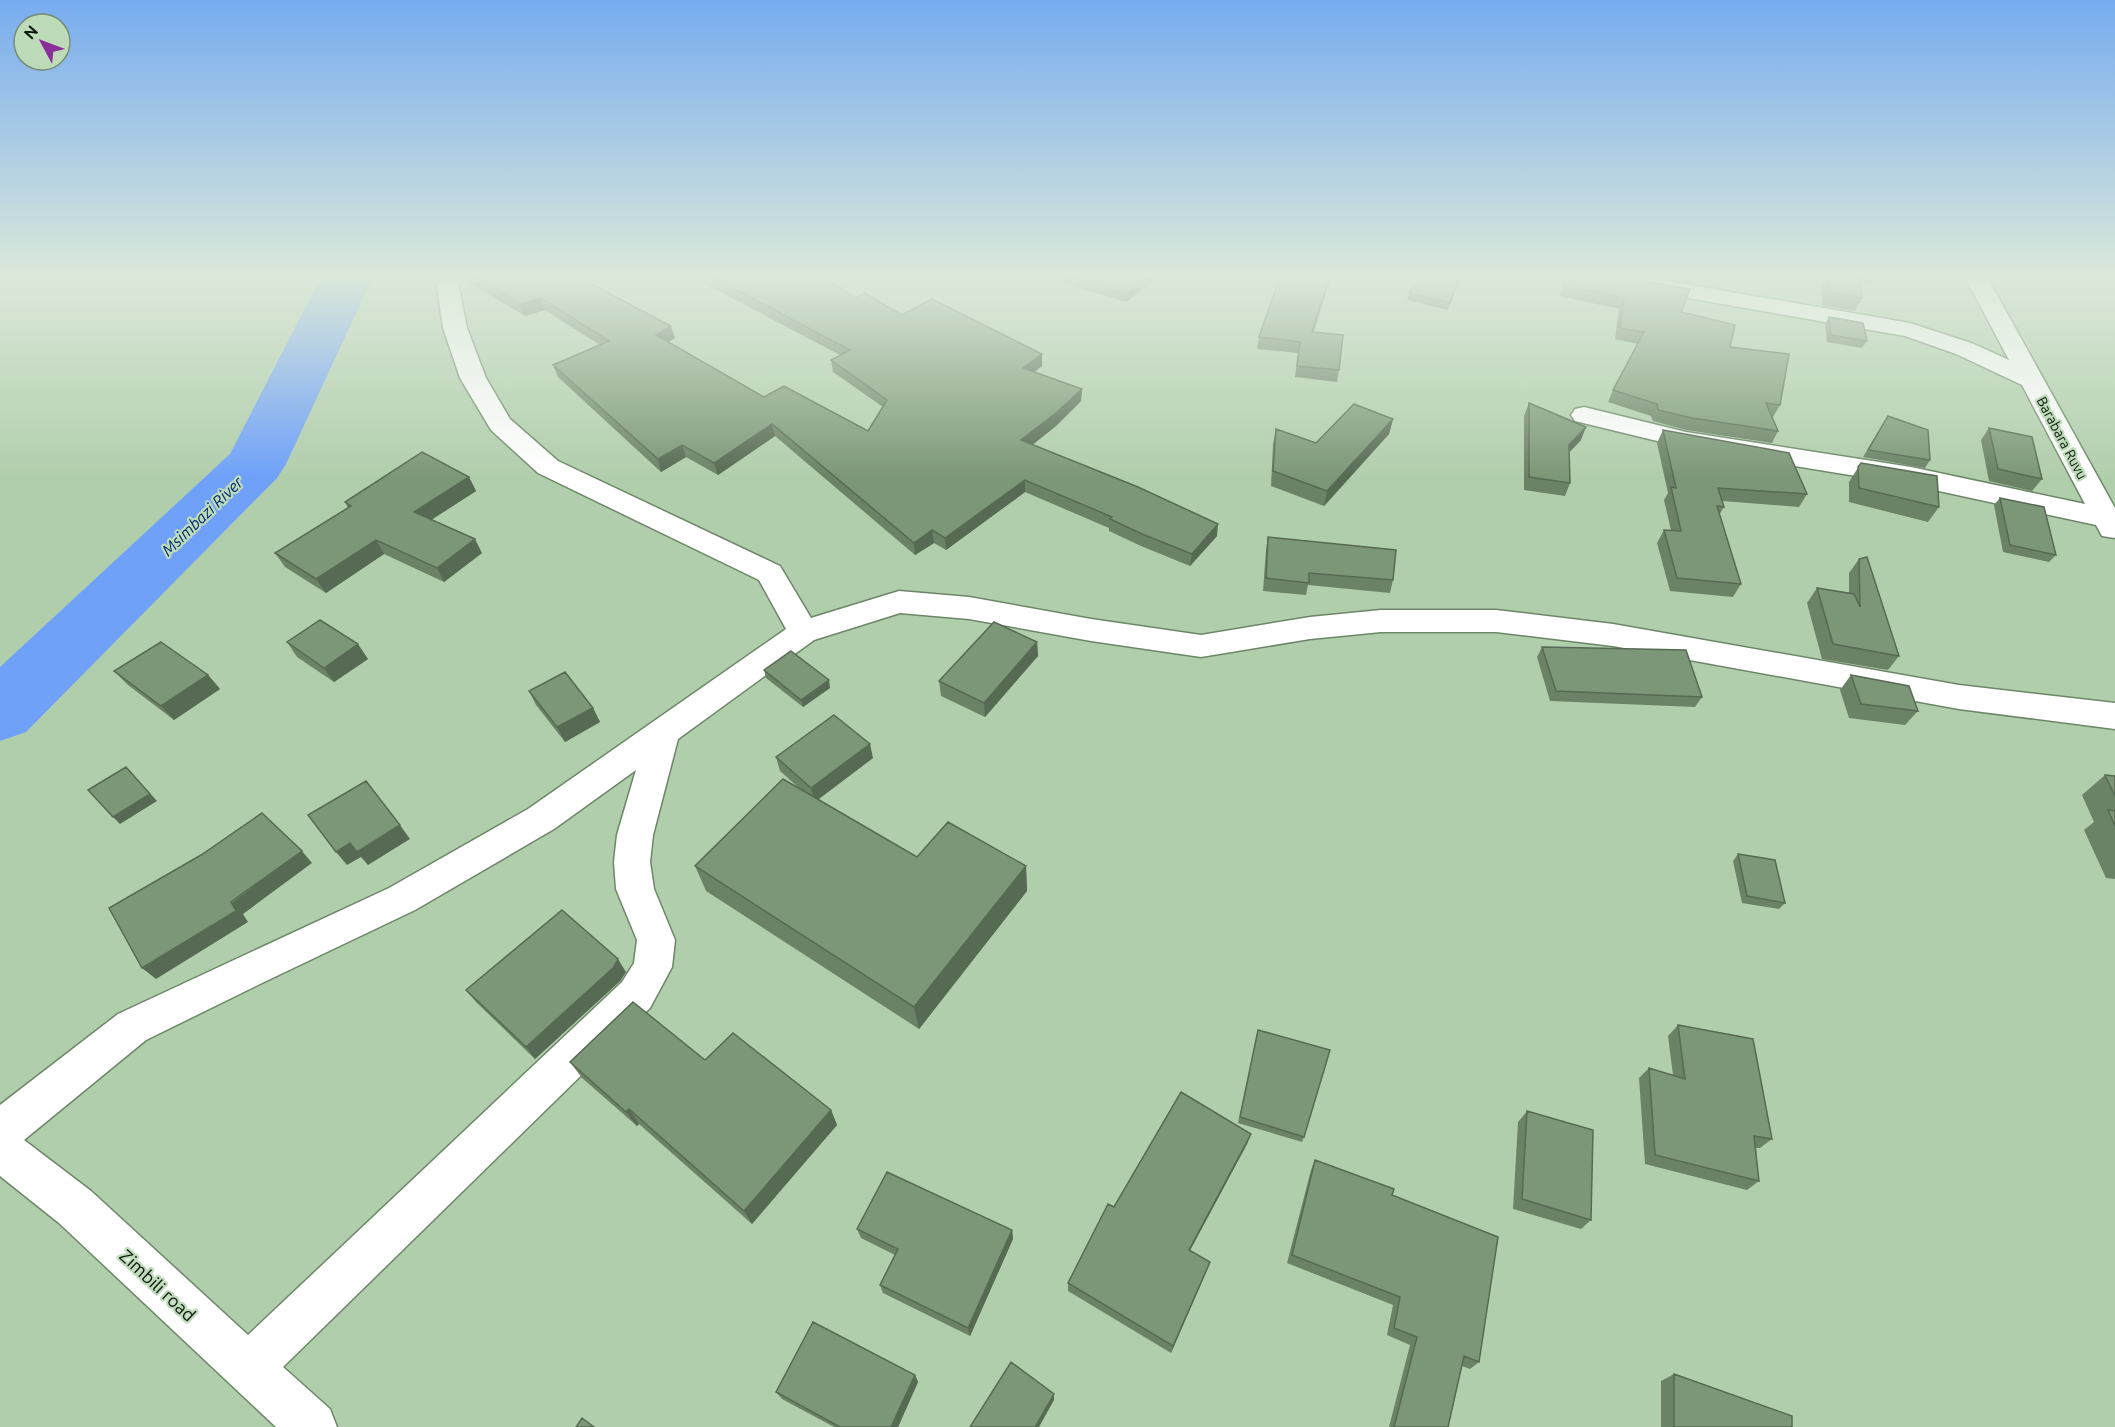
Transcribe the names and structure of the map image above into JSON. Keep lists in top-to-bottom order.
{
  "streets": {
    "street": ["Barabara Ruvu", "Zimbili road"]
  },
  "water": ["Msimbazi River"],
  "north": "top left"
}
